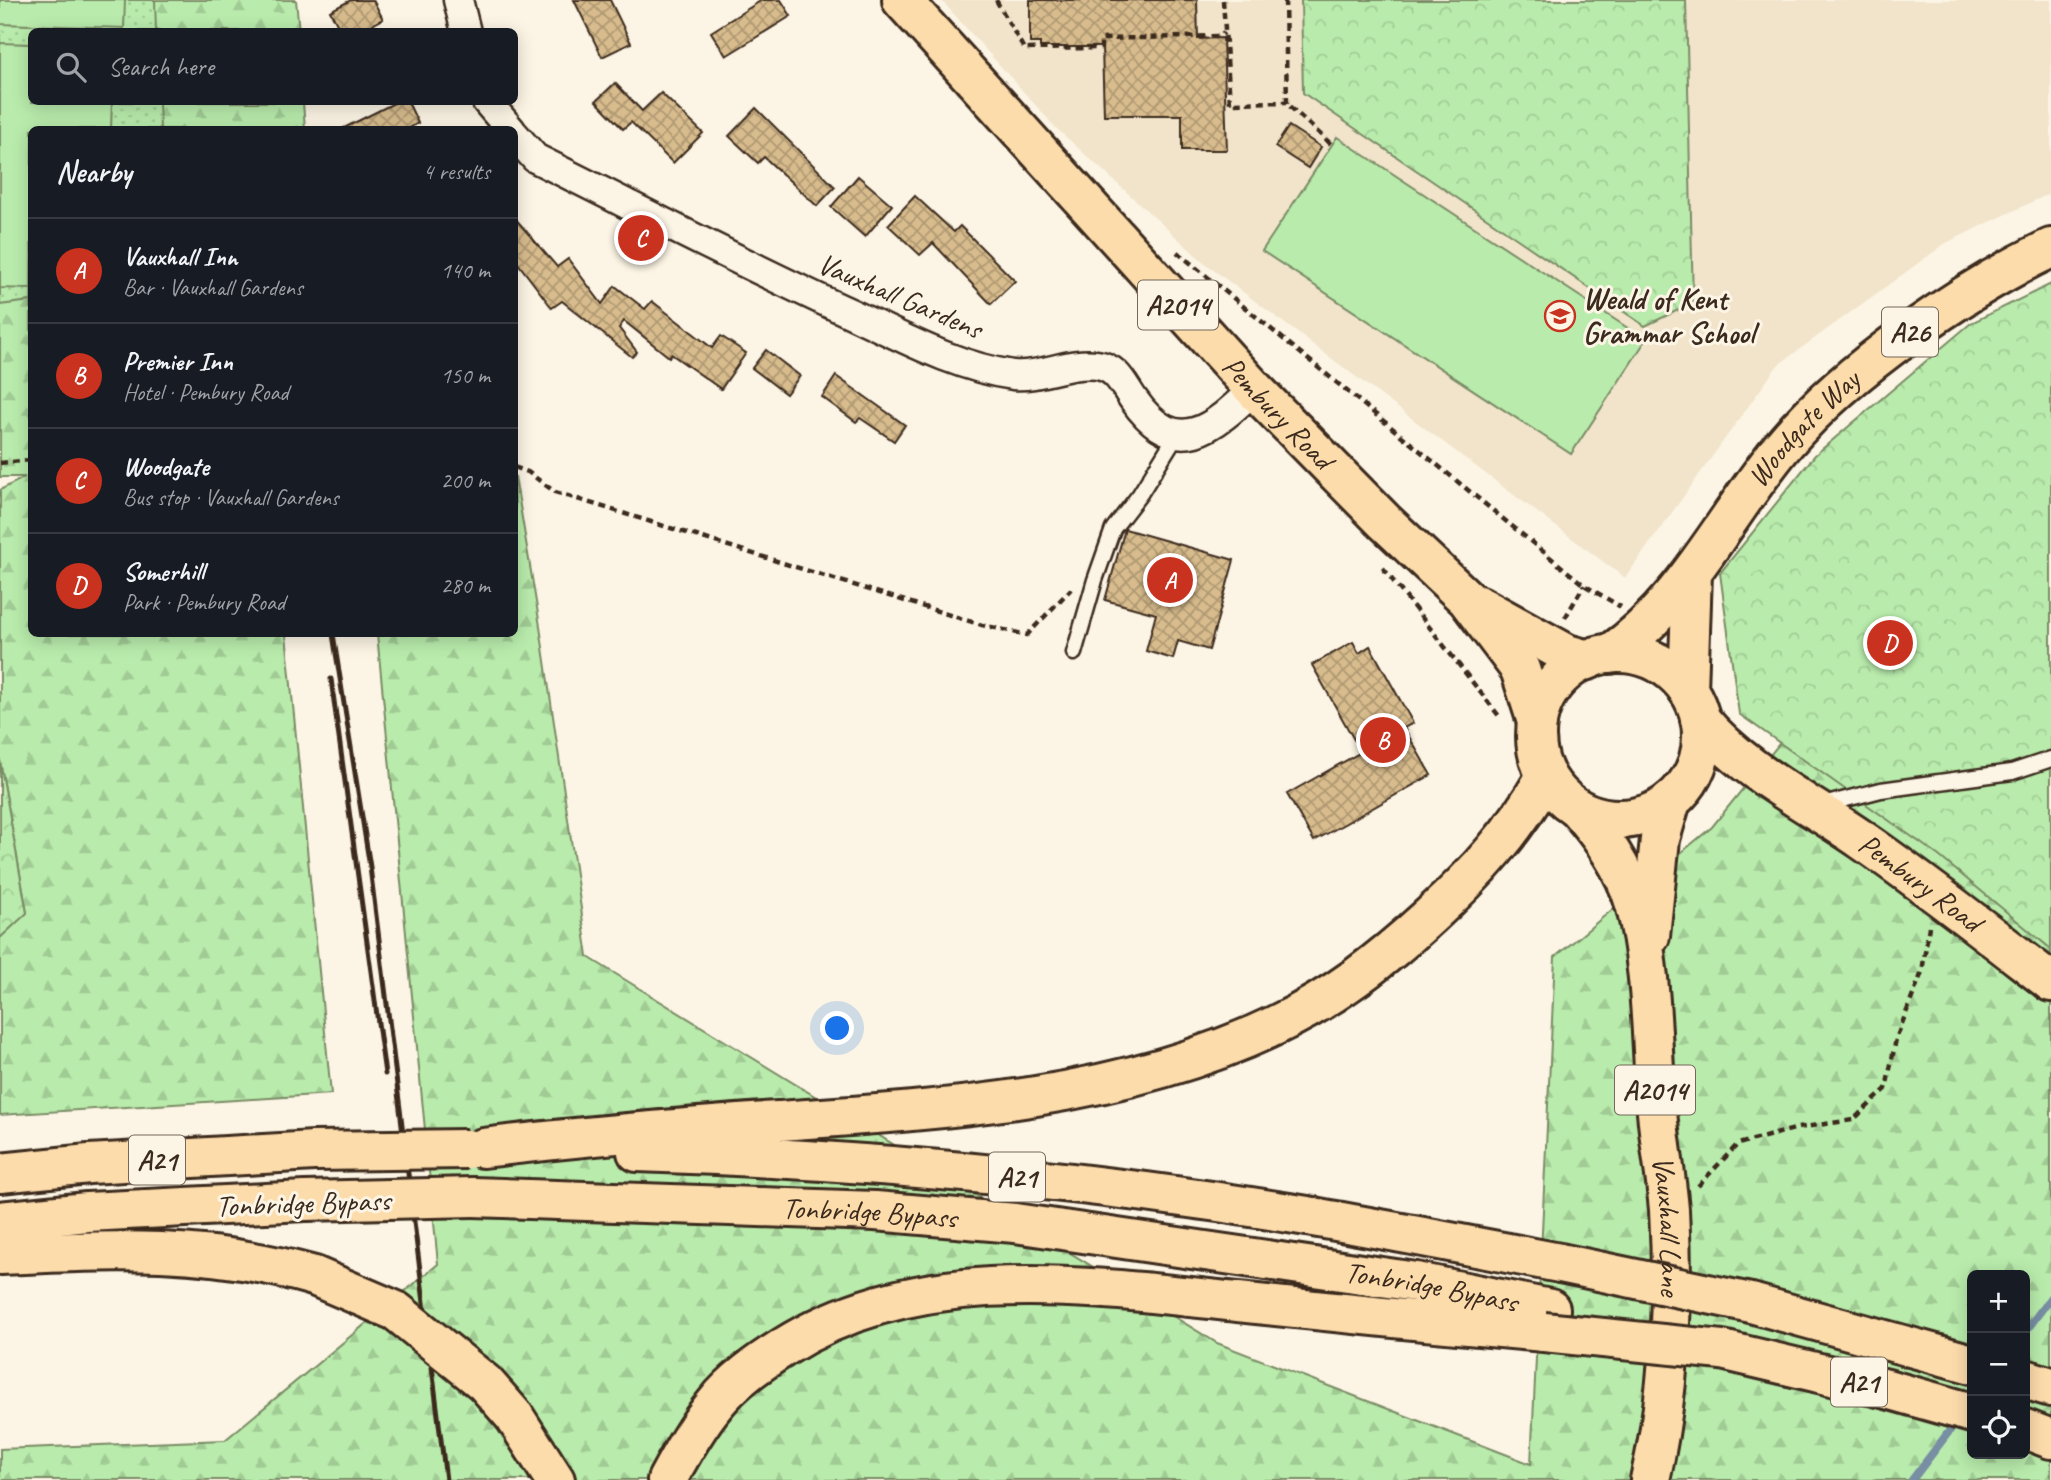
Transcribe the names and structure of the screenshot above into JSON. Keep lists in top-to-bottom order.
{
  "streets": {
    "main road": [
      "A2014",
      "A26",
      "Pembury Road",
      "Woodgate Way",
      "A21",
      "Tonbridge Bypass",
      "Vauxhall Lane"
    ],
    "street": ["Vauxhall Gardens"]
  },
  "crossings": [
    ["Pembury Road", "Woodgate Way"],
    ["Pembury Road", "Vauxhall Lane"],
    ["Woodgate Way", "Vauxhall Lane"],
    ["A21", "Tonbridge Bypass"]
  ],
  "places": {
    "school or university": ["Weald of Kent Grammar School"]
  },
  "page": {
    "search": "Search here",
    "heading": ["Nearby", "4 results"],
    "pins": [
      "C",
      "A",
      "D",
      "B"
    ],
    "list": [
      {
        "mark": "A",
        "name": "Vauxhall Inn",
        "note": "Bar · Vauxhall Gardens",
        "value": "140 m"
      },
      {
        "mark": "B",
        "name": "Premier Inn",
        "note": "Hotel · Pembury Road",
        "value": "150 m"
      },
      {
        "mark": "C",
        "name": "Woodgate",
        "note": "Bus stop · Vauxhall Gardens",
        "value": "200 m"
      },
      {
        "mark": "D",
        "name": "Somerhill",
        "note": "Park · Pembury Road",
        "value": "280 m"
      }
    ],
    "map_buttons": ["+", "−"]
  }
}
